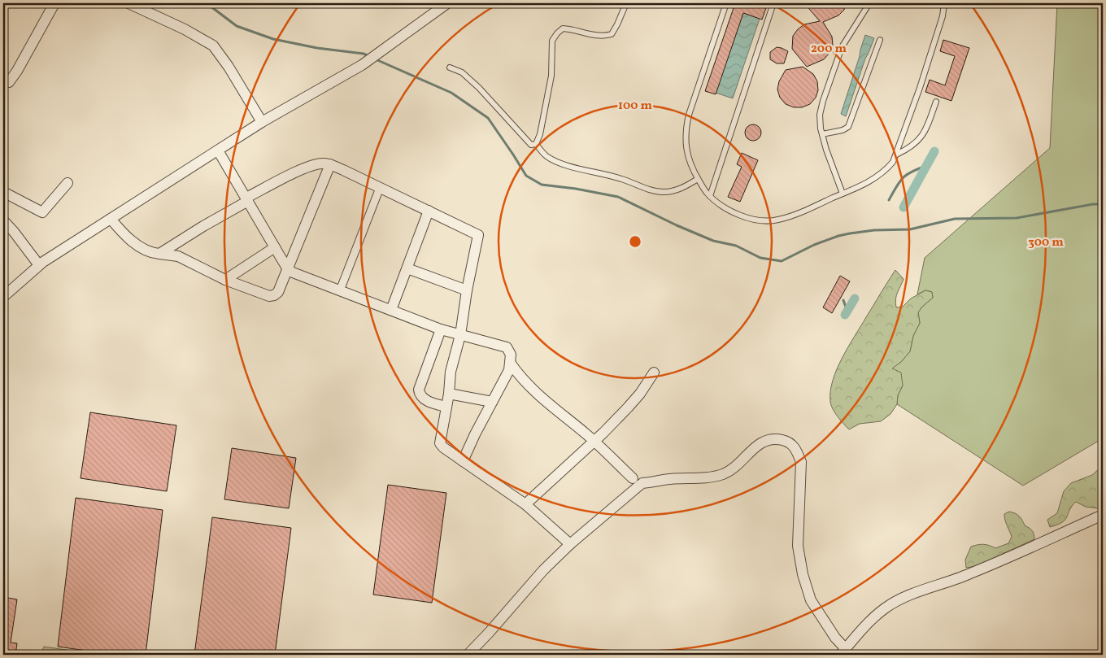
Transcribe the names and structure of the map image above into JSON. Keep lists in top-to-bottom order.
{
  "rings": ["200 m", "100 m", "300 m"]
}
